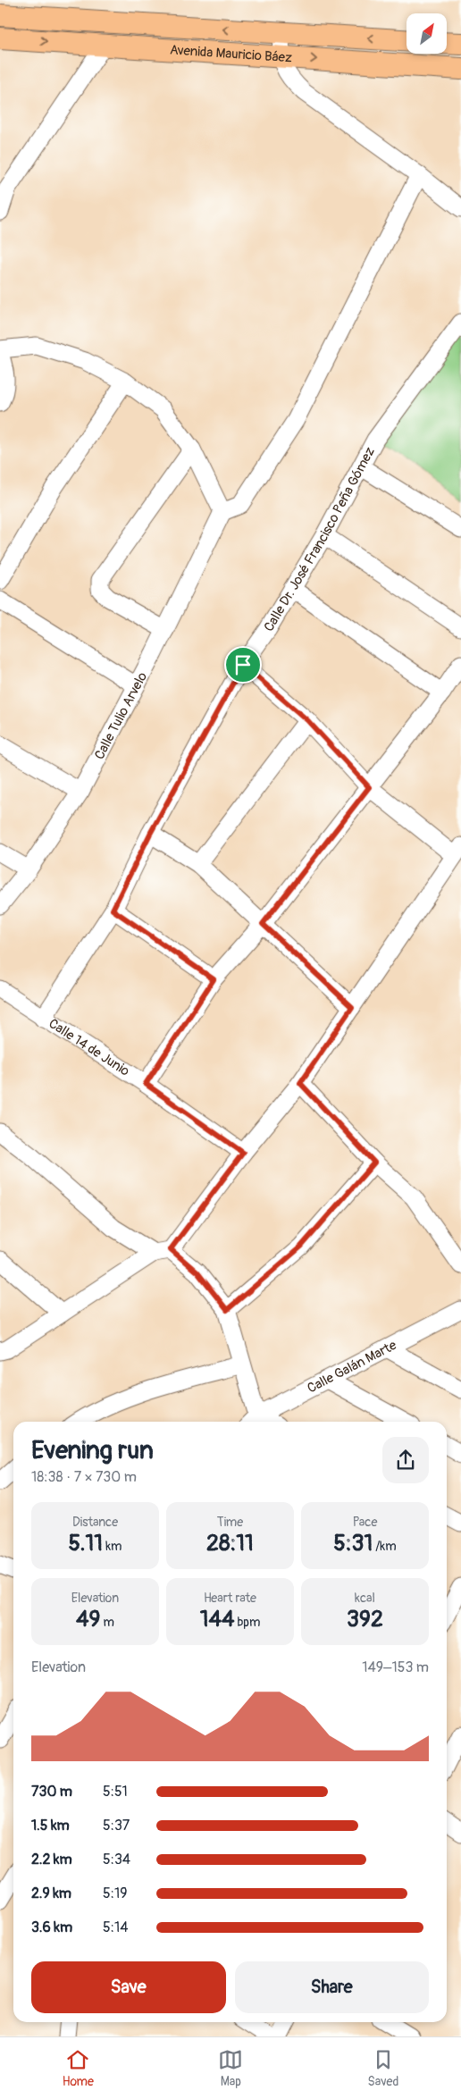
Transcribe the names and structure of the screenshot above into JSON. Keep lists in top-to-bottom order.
{
  "streets": {
    "main road": ["Avenida Mauricio Báez"],
    "street": [
      "Calle Dr. José Francisco Peña Gómez",
      "Calle Tulio Arvelo",
      "Calle 14 de Junio",
      "Calle Galán Marte"
    ]
  },
  "crossings": [
    ["Calle Dr. José Francisco Peña Gómez", "Calle 14 de Junio"]
  ],
  "north": "top right",
  "page": {
    "heading": ["Evening run", "18:38 · 7 × 730 m"],
    "stats": [
      ["Distance", "5.11 km"],
      ["Time", "28:11"],
      ["Pace", "5:31 /km"],
      ["Elevation", "49 m"],
      ["Heart rate", "144 bpm"],
      ["kcal", "392"]
    ],
    "chart": ["Elevation", "149–153 m"],
    "list": [
      {
        "name": "730 m",
        "note": "5:51"
      },
      {
        "name": "1.5 km",
        "note": "5:37"
      },
      {
        "name": "2.2 km",
        "note": "5:34"
      },
      {
        "name": "2.9 km",
        "note": "5:19"
      },
      {
        "name": "3.6 km",
        "note": "5:14"
      }
    ],
    "buttons": ["Save", "Share"],
    "tabs": ["Home", "Map", "Saved"]
  }
}
